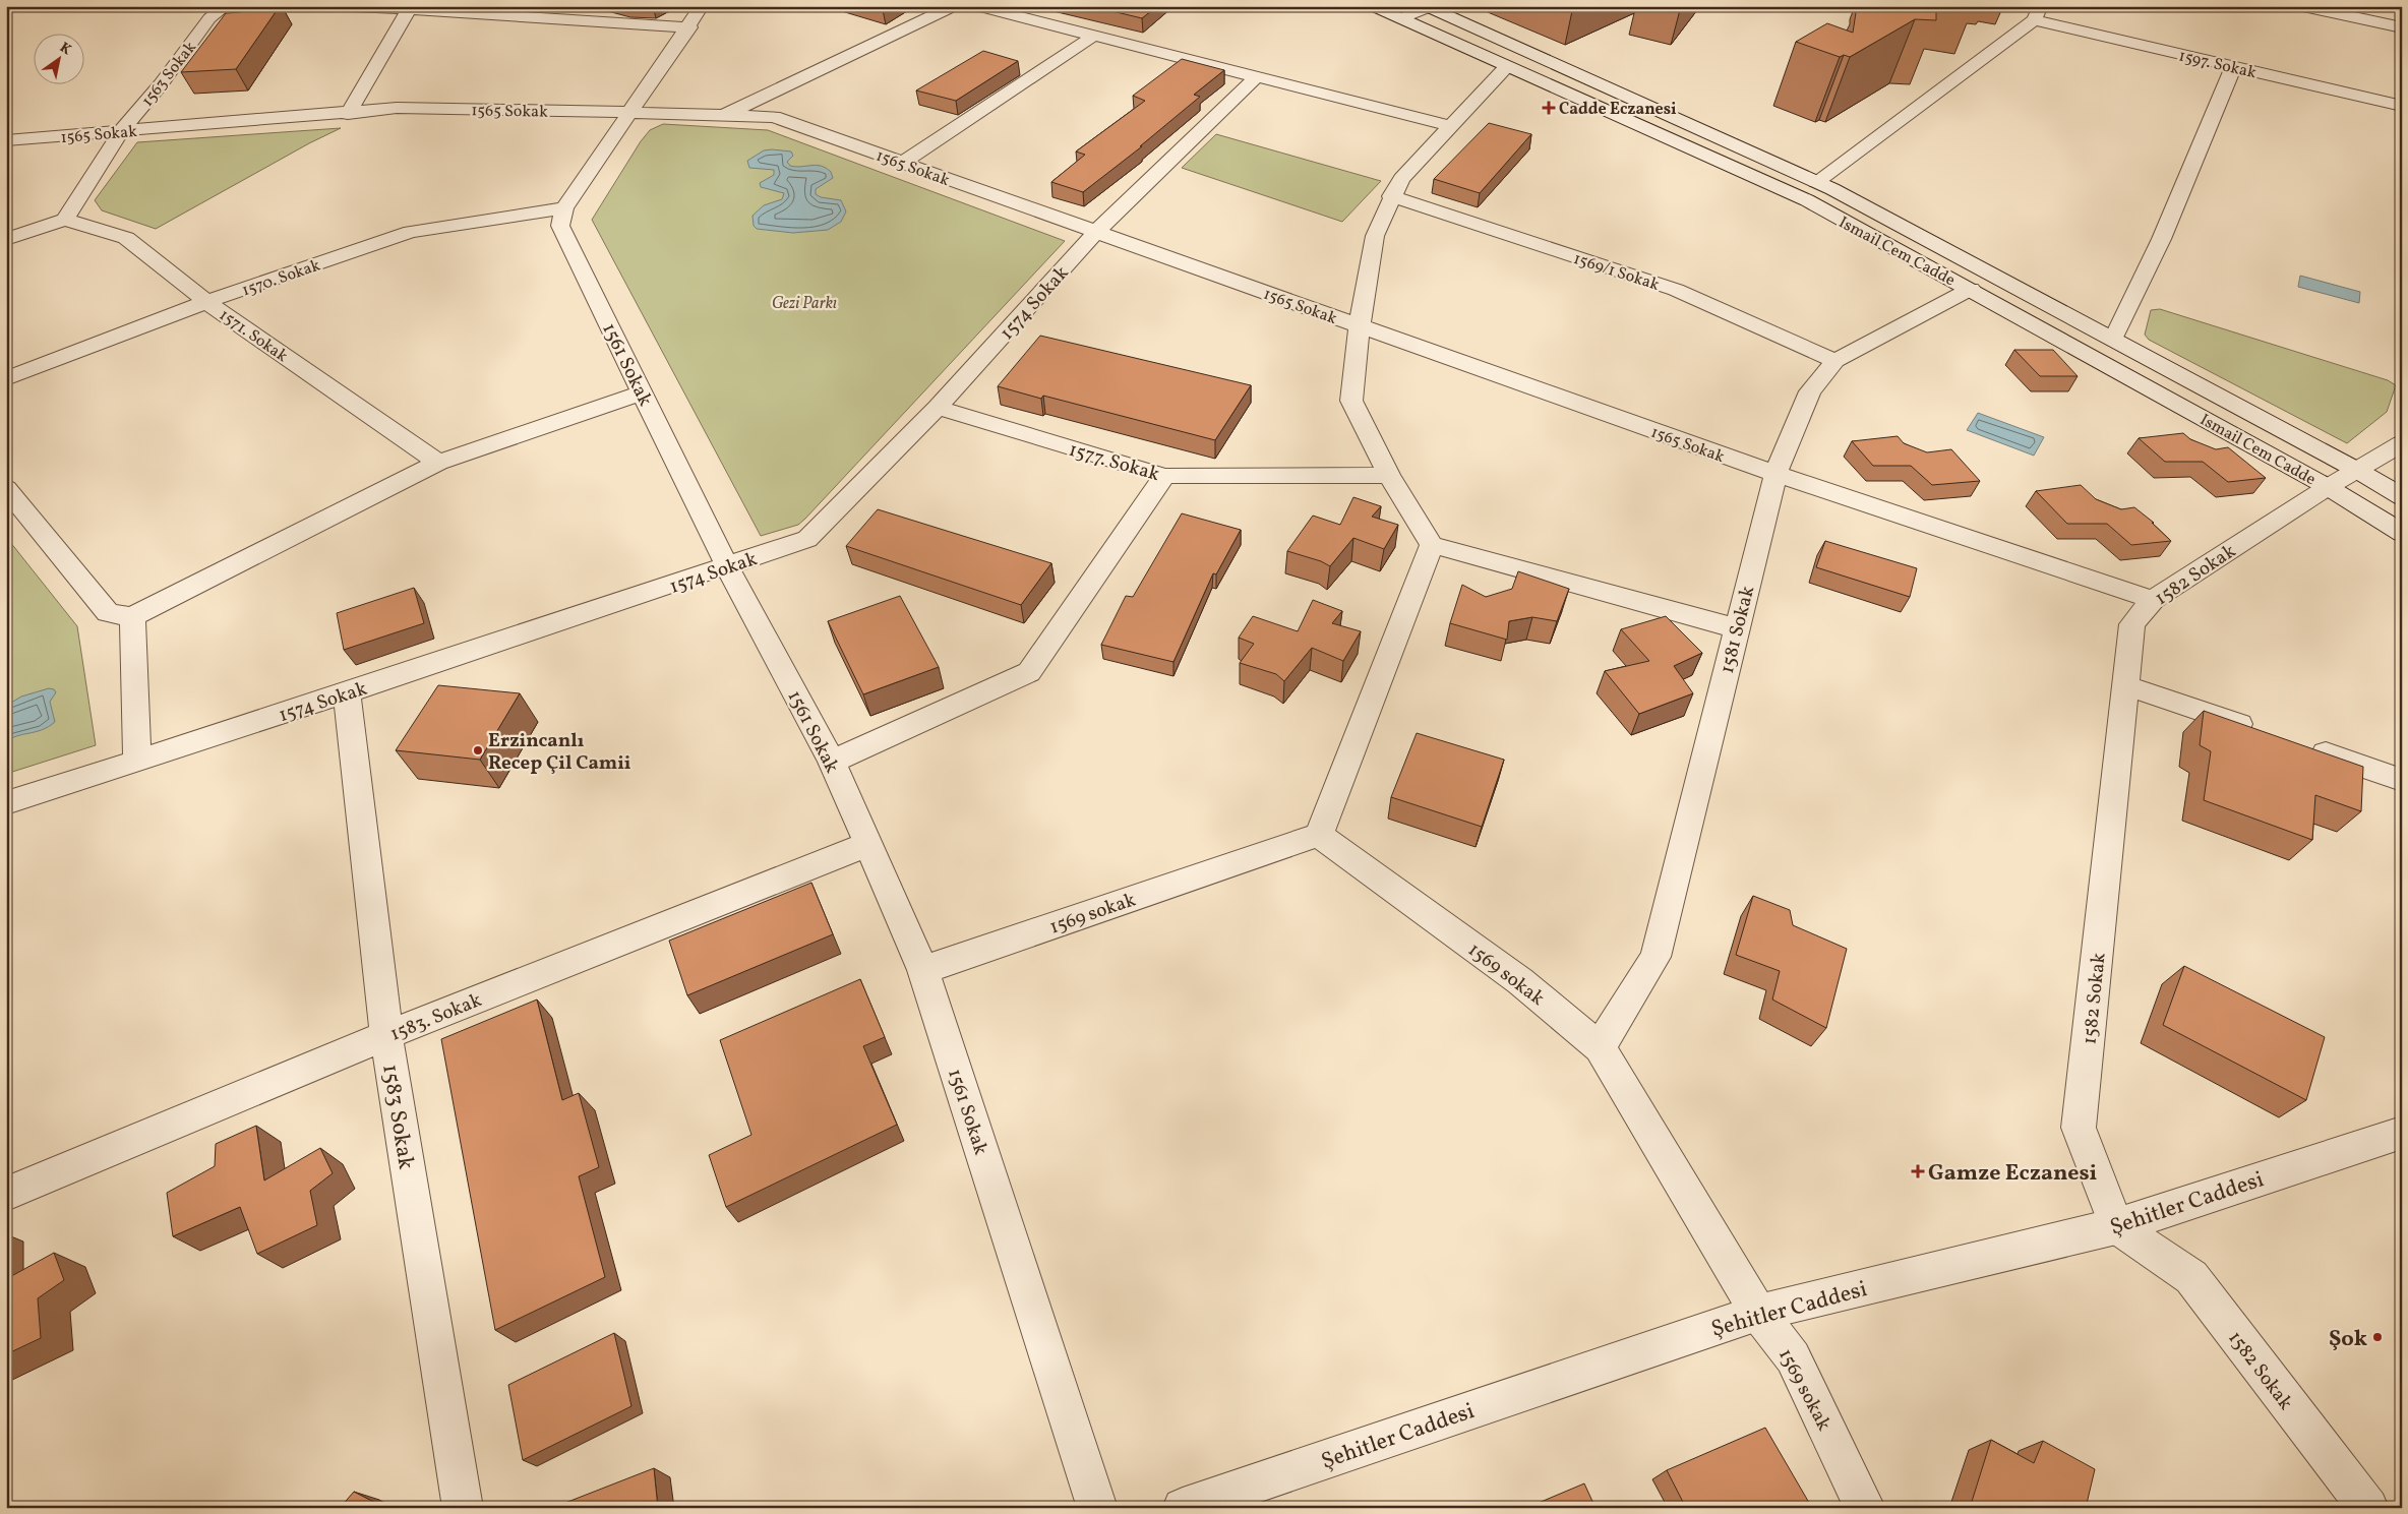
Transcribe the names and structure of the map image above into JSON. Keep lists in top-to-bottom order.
{
  "streets": {
    "street": [
      "1597. Sokak",
      "1563 Sokak",
      "1565 Sokak",
      "Ismail Cem Cadde",
      "1569/1 Sokak",
      "1570. Sokak",
      "1574 Sokak",
      "1571. Sokak",
      "1561 Sokak",
      "1577. Sokak",
      "1582 Sokak",
      "1581 Sokak",
      "1569 sokak",
      "1583. Sokak",
      "1583 Sokak",
      "Şehitler Caddesi"
    ]
  },
  "crossings": [
    ["1563 Sokak", "1565 Sokak"],
    ["1563 Sokak", "1571. Sokak"],
    ["1565 Sokak", "1574 Sokak"],
    ["1565 Sokak", "1582 Sokak"],
    ["1565 Sokak", "1581 Sokak"],
    ["Ismail Cem Cadde", "1582 Sokak"],
    ["Ismail Cem Cadde", "1581 Sokak"],
    ["1569/1 Sokak", "1581 Sokak"],
    ["1570. Sokak", "1571. Sokak"],
    ["1570. Sokak", "1561 Sokak"],
    ["1574 Sokak", "1561 Sokak"],
    ["1574 Sokak", "1577. Sokak"],
    ["1574 Sokak", "1583 Sokak"],
    ["1561 Sokak", "1569 sokak"],
    ["1561 Sokak", "1583. Sokak"],
    ["1582 Sokak", "Şehitler Caddesi"],
    ["1581 Sokak", "1569 sokak"],
    ["1569 sokak", "Şehitler Caddesi"],
    ["1583. Sokak", "1583 Sokak"]
  ],
  "parks": ["Gezi Parkı"],
  "places": {
    "health": ["Cadde Eczanesi", "Gamze Eczanesi"],
    "other": ["Erzincanlı Recep Çil Camii", "Şok"]
  },
  "north": "top right"
}
